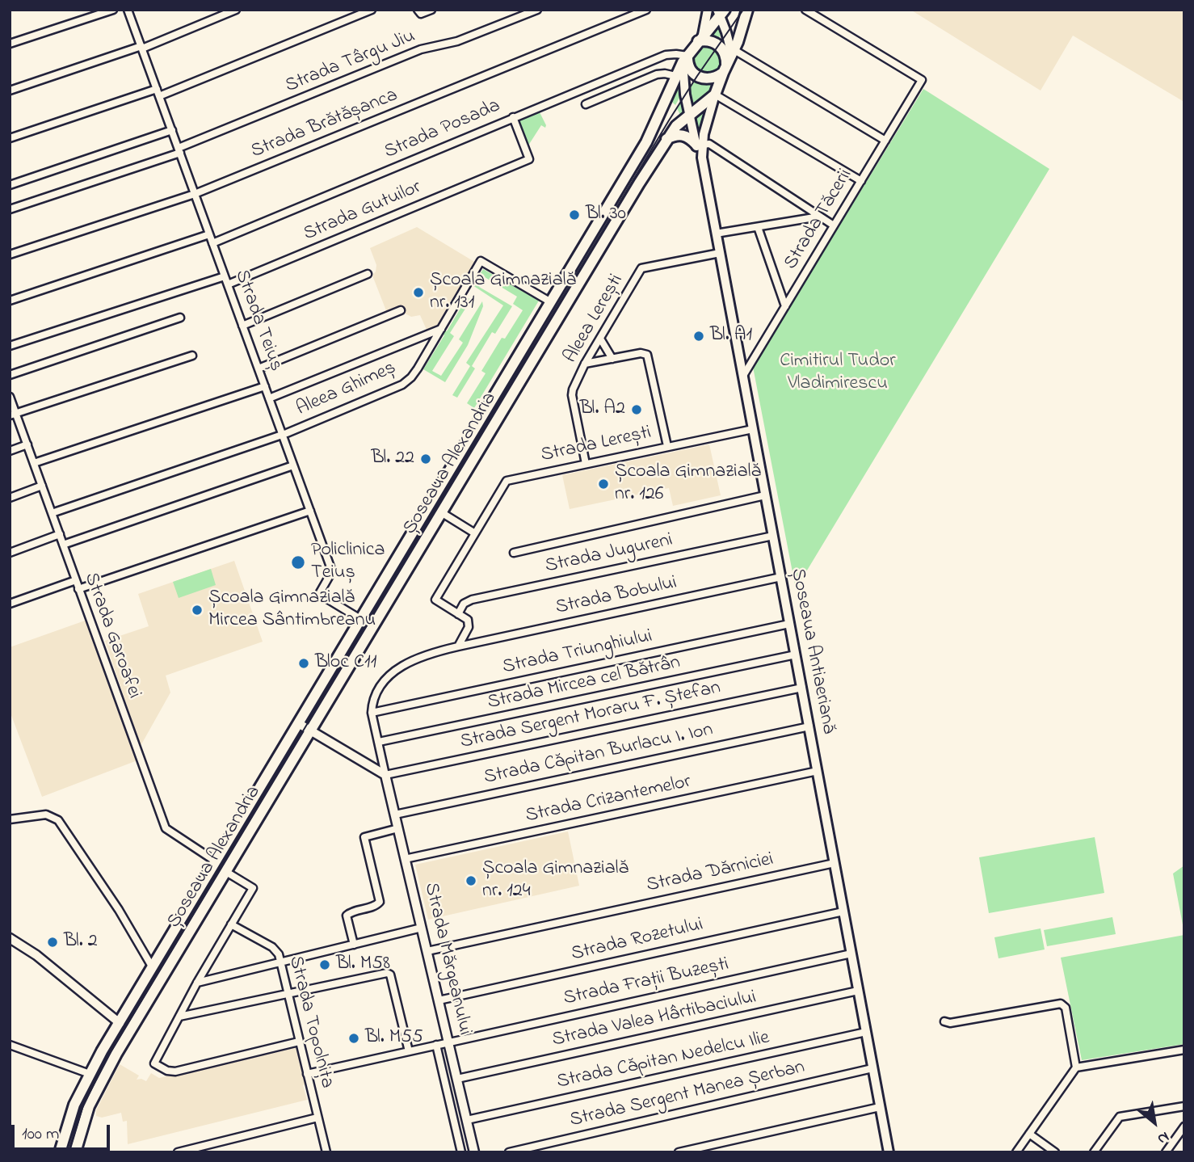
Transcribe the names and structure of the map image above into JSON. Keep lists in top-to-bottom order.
{
  "streets": {
    "main road": ["Șoseaua Alexandria", "Șoseaua Antiaeriană"],
    "street": [
      "Strada Târgu Jiu",
      "Strada Brătășanca",
      "Strada Posada",
      "Strada Gutuilor",
      "Strada Tăcerii",
      "Aleea Lerești",
      "Strada Teiuș",
      "Aleea Ghimeș",
      "Strada Lerești",
      "Strada Jugureni",
      "Strada Bobului",
      "Strada Garoafei",
      "Strada Triunghiului",
      "Strada Mircea cel Bătrân",
      "Strada Sergent Moraru F. Ștefan",
      "Strada Căpitan Burlacu I. Ion",
      "Strada Crizantemelor",
      "Strada Dărniciei",
      "Strada Rozetului",
      "Strada Mărgeanului",
      "Strada Frații Buzești",
      "Strada Valea Hârtibaciului",
      "Strada Topolnița",
      "Strada Căpitan Nedelcu Ilie",
      "Strada Sergent Manea Șerban"
    ]
  },
  "crossings": [
    ["Strada Târgu Jiu", "Strada Teiuș"],
    ["Strada Brătășanca", "Strada Teiuș"],
    ["Strada Posada", "Strada Gutuilor"],
    ["Strada Posada", "Strada Teiuș"],
    ["Strada Posada", "Șoseaua Alexandria"],
    ["Strada Posada", "Șoseaua Antiaeriană"],
    ["Strada Gutuilor", "Strada Teiuș"],
    ["Strada Tăcerii", "Șoseaua Antiaeriană"],
    ["Aleea Lerești", "Strada Lerești"],
    ["Aleea Lerești", "Șoseaua Antiaeriană"],
    ["Strada Teiuș", "Aleea Ghimeș"],
    ["Strada Teiuș", "Șoseaua Alexandria"],
    ["Aleea Ghimeș", "Șoseaua Alexandria"],
    ["Aleea Ghimeș", "Strada Garoafei"],
    ["Strada Lerești", "Strada Jugureni"],
    ["Strada Lerești", "Șoseaua Antiaeriană"],
    ["Șoseaua Alexandria", "Strada Garoafei"],
    ["Șoseaua Alexandria", "Șoseaua Antiaeriană"],
    ["Strada Jugureni", "Șoseaua Antiaeriană"],
    ["Strada Bobului", "Șoseaua Antiaeriană"],
    ["Șoseaua Antiaeriană", "Strada Triunghiului"],
    ["Șoseaua Antiaeriană", "Strada Mircea cel Bătrân"],
    ["Șoseaua Antiaeriană", "Strada Sergent Moraru F. Ștefan"],
    ["Șoseaua Antiaeriană", "Strada Căpitan Burlacu I. Ion"],
    ["Șoseaua Antiaeriană", "Strada Crizantemelor"],
    ["Șoseaua Antiaeriană", "Strada Dărniciei"],
    ["Șoseaua Antiaeriană", "Strada Rozetului"],
    ["Șoseaua Antiaeriană", "Strada Frații Buzești"],
    ["Șoseaua Antiaeriană", "Strada Valea Hârtibaciului"],
    ["Șoseaua Antiaeriană", "Strada Căpitan Nedelcu Ilie"],
    ["Șoseaua Antiaeriană", "Strada Sergent Manea Șerban"],
    ["Strada Triunghiului", "Strada Mărgeanului"],
    ["Strada Mircea cel Bătrân", "Strada Mărgeanului"],
    ["Strada Sergent Moraru F. Ștefan", "Strada Mărgeanului"],
    ["Strada Căpitan Burlacu I. Ion", "Strada Mărgeanului"],
    ["Strada Crizantemelor", "Strada Mărgeanului"],
    ["Strada Dărniciei", "Strada Mărgeanului"],
    ["Strada Rozetului", "Strada Mărgeanului"],
    ["Strada Mărgeanului", "Strada Frații Buzești"],
    ["Strada Mărgeanului", "Strada Valea Hârtibaciului"],
    ["Strada Mărgeanului", "Strada Căpitan Nedelcu Ilie"],
    ["Strada Frații Buzești", "Strada Topolnița"]
  ],
  "parks": ["Cimitirul Tudor Vladimirescu"],
  "places": [
    "Bl. 30",
    "Școala Gimnazială nr. 131",
    "Bl. A1",
    "Bl. A2",
    "Bl. 22",
    "Școala Gimnazială nr. 126",
    "Policlinica Teiuș",
    "Școala Gimnazială Mircea Sântimbreanu",
    "Bloc C11",
    "Școala Gimnazială nr. 124",
    "Bl. 2",
    "Bl. M58",
    "Bl. M55"
  ],
  "scale_bar": "100 m",
  "north": "bottom right"
}
